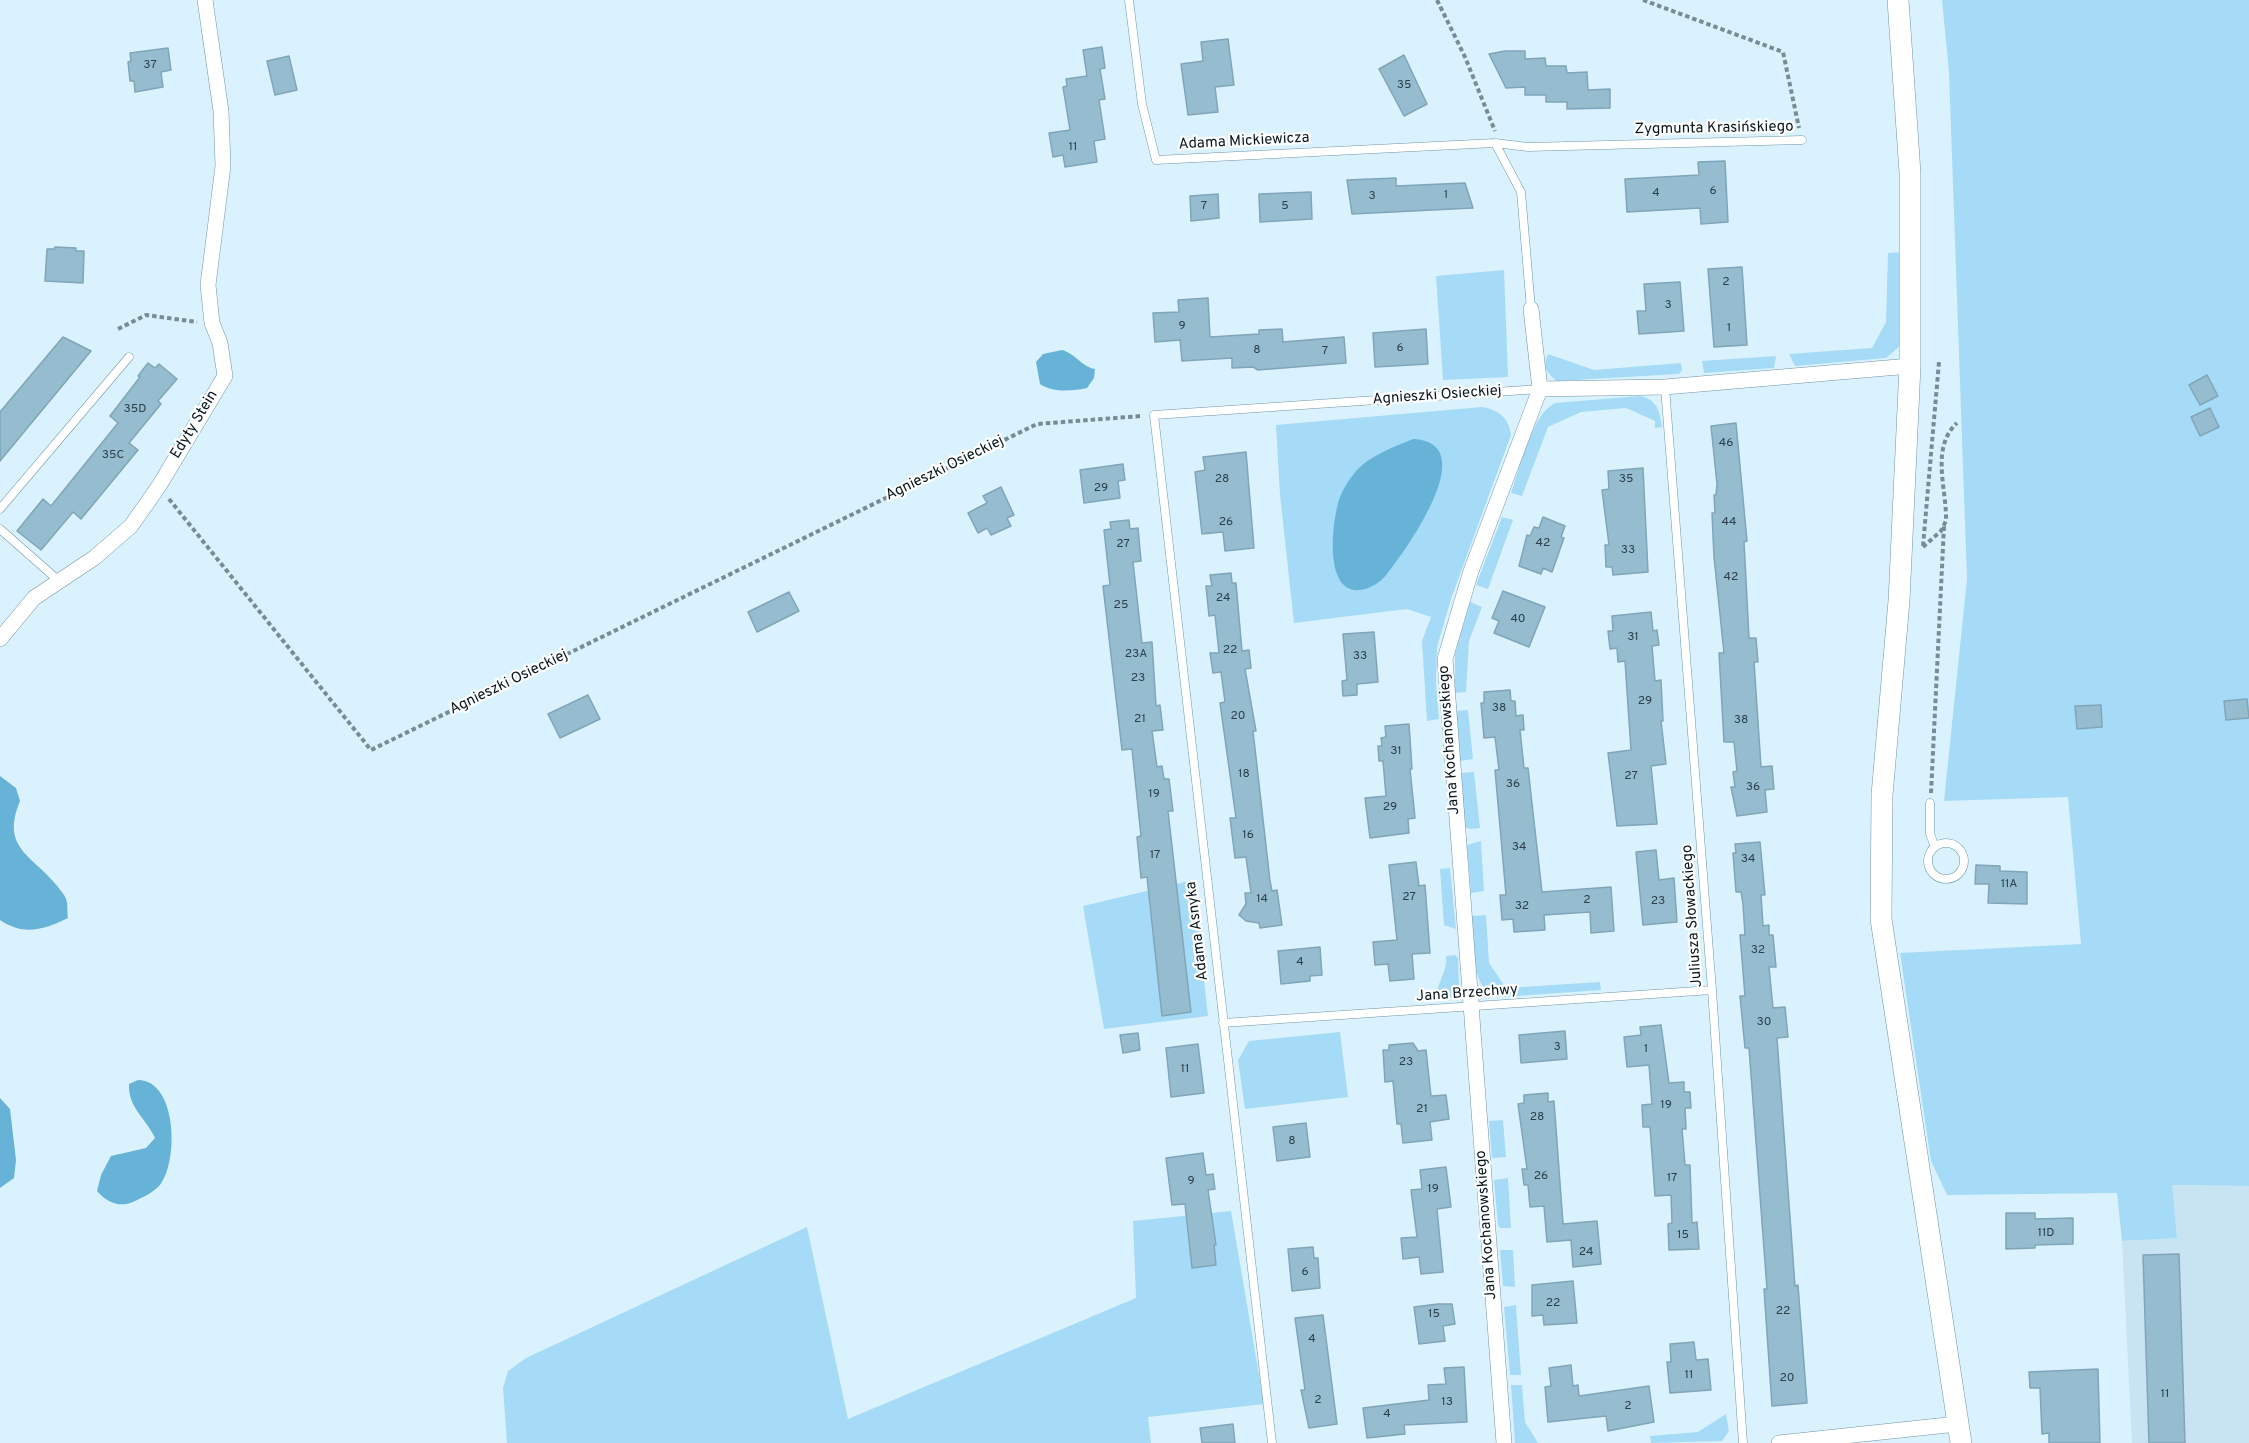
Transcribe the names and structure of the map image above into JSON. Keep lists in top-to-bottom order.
{
  "streets": {
    "street": ["Agnieszki Osieckiej", "Edyty Stein", "Jana Kochanowskiego"],
    "lane": [
      "Zygmunta Krasińskiego",
      "Adama Mickiewicza",
      "Juliusza Słowackiego",
      "Adama Asnyka",
      "Jana Brzechwy"
    ]
  },
  "crossings": [
    ["Zygmunta Krasińskiego", "Adama Mickiewicza"],
    ["Zygmunta Krasińskiego", "Jana Kochanowskiego"],
    ["Adama Mickiewicza", "Jana Kochanowskiego"],
    ["Agnieszki Osieckiej", "Edyty Stein"],
    ["Agnieszki Osieckiej", "Jana Kochanowskiego"],
    ["Agnieszki Osieckiej", "Juliusza Słowackiego"],
    ["Agnieszki Osieckiej", "Adama Asnyka"],
    ["Jana Kochanowskiego", "Jana Brzechwy"],
    ["Juliusza Słowackiego", "Jana Brzechwy"],
    ["Adama Asnyka", "Jana Brzechwy"]
  ],
  "house_numbers": [
    "37",
    "35",
    "11",
    "6",
    "4",
    "1",
    "3",
    "7",
    "5",
    "2",
    "3",
    "9",
    "1",
    "6",
    "8",
    "7",
    "35D",
    "46",
    "35C",
    "28",
    "35",
    "29",
    "26",
    "44",
    "42",
    "27",
    "33",
    "42",
    "24",
    "25",
    "40",
    "31",
    "22",
    "23A",
    "33",
    "23",
    "29",
    "38",
    "20",
    "21",
    "38",
    "31",
    "18",
    "27",
    "36",
    "36",
    "19",
    "29",
    "16",
    "34",
    "17",
    "34",
    "11A",
    "27",
    "14",
    "2",
    "23",
    "32",
    "32",
    "4",
    "30",
    "3",
    "1",
    "23",
    "11",
    "19",
    "21",
    "28",
    "8",
    "26",
    "17",
    "9",
    "19",
    "11D",
    "15",
    "24",
    "6",
    "22",
    "22",
    "15",
    "4",
    "11",
    "20",
    "11",
    "2",
    "13",
    "2",
    "4"
  ]
}
